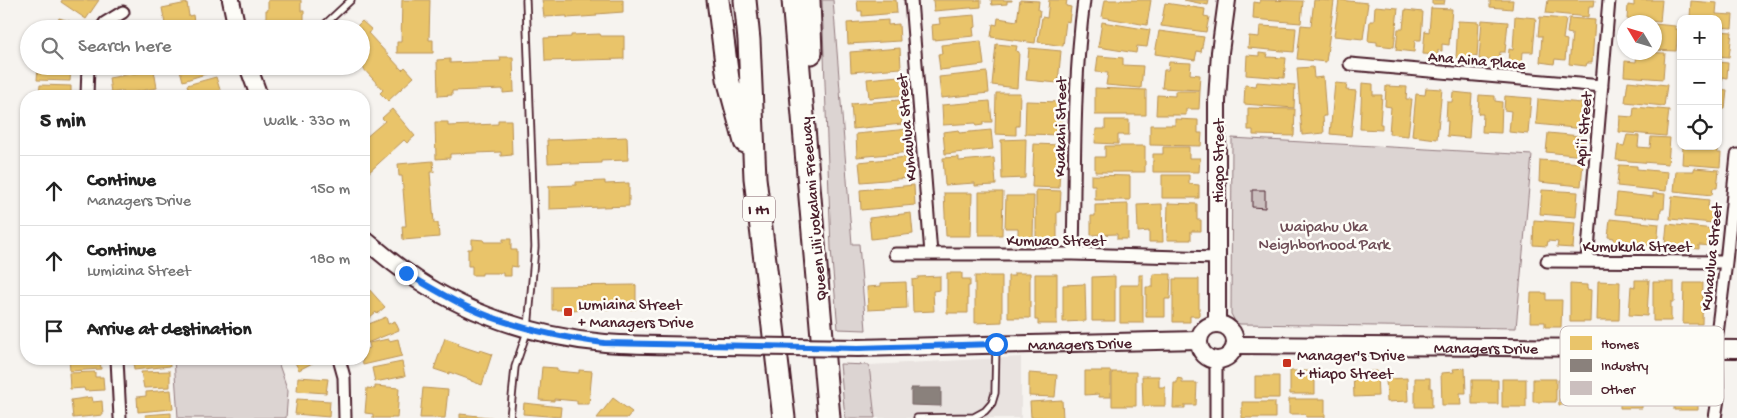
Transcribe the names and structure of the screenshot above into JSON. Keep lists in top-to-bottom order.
{
  "streets": {
    "highway": ["I H1", "Queen Liliʻuokalani Freeway"],
    "street": [
      "Ana Aina Place",
      "Kuakahi Street",
      "Kuhaulua Street",
      "Apiʻi Street",
      "Hiapo Street",
      "Kumuao Street",
      "Kumukula Street",
      "Managers Drive"
    ]
  },
  "crossings": [
    ["Ana Aina Place", "Apiʻi Street"],
    ["Kuakahi Street", "Kumuao Street"],
    ["Kuhaulua Street", "Kumuao Street"],
    ["Kuhaulua Street", "Kumukula Street"],
    ["Apiʻi Street", "Kumukula Street"],
    ["Hiapo Street", "Kumuao Street"],
    ["Hiapo Street", "Managers Drive"]
  ],
  "parks": ["Waipahu Uka Neighborhood Park"],
  "places": {
    "transit": ["Lumiaina Street + Managers Drive", "Manager's Drive + Hiapo Street"]
  },
  "legend": ["Homes", "Industry", "Other"],
  "north": "top left",
  "page": {
    "map_buttons": ["+", "−"],
    "search": "Search here",
    "heading": ["5 min", "Walk · 330 m"],
    "list": [
      ["Continue", "Managers Drive", "150 m"],
      ["Continue", "Lumiaina Street", "180 m"],
      "Arrive at destination"
    ]
  }
}
